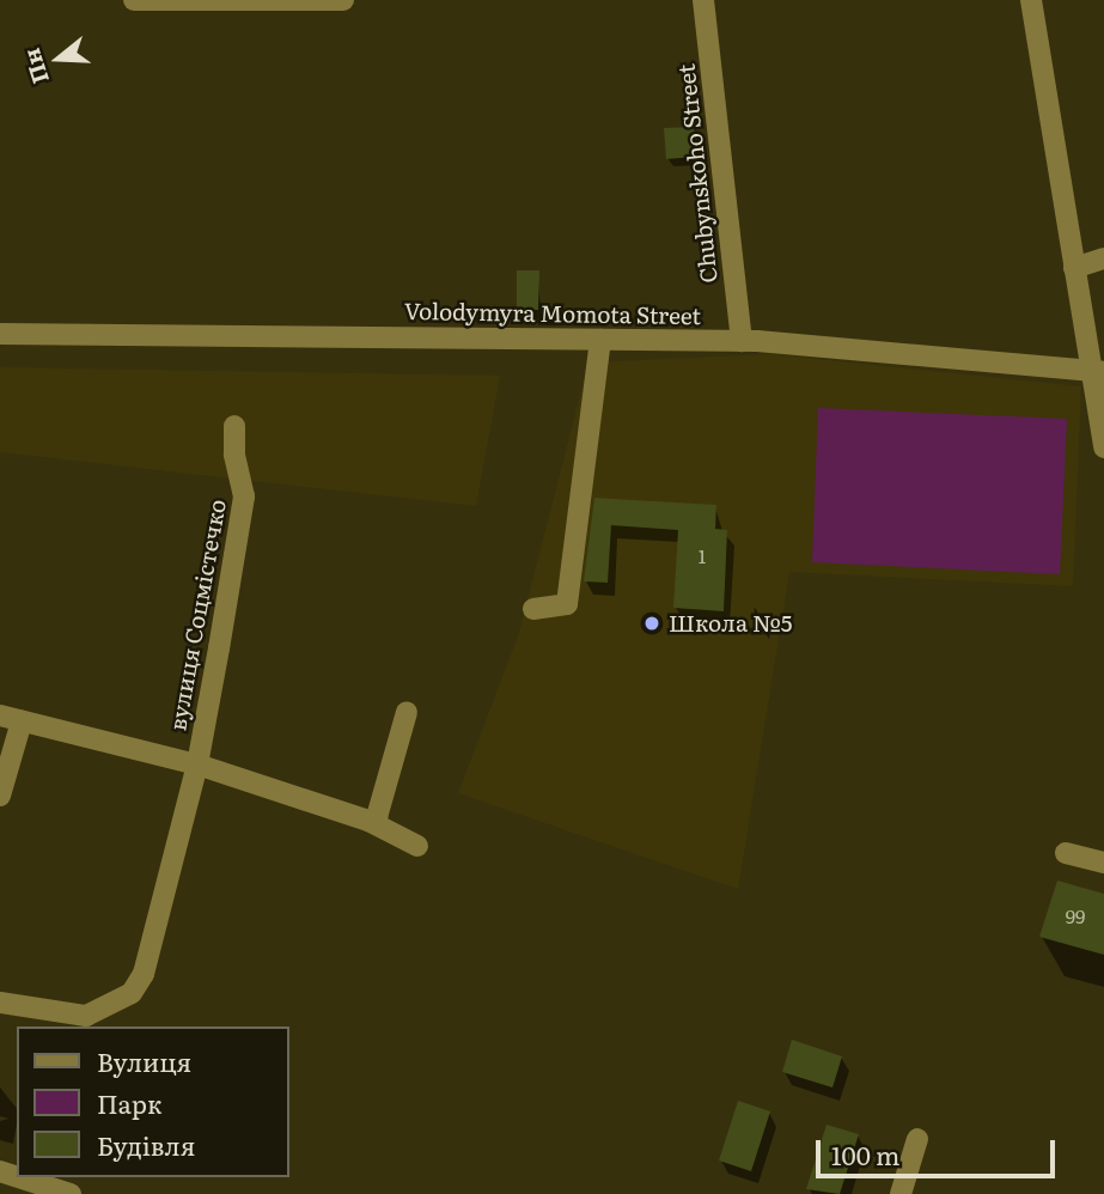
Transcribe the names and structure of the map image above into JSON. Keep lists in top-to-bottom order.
{
  "streets": {
    "street": ["Chubynskoho Street", "Volodymyra Momota Street", "вулиця Соцмістечко"]
  },
  "crossings": [
    ["Chubynskoho Street", "Volodymyra Momota Street"]
  ],
  "places": ["Школа №5"],
  "house_numbers": ["1", "99"],
  "legend": ["Вулиця", "Парк", "Будівля"],
  "scale_bar": "100 m",
  "north": "left"
}
